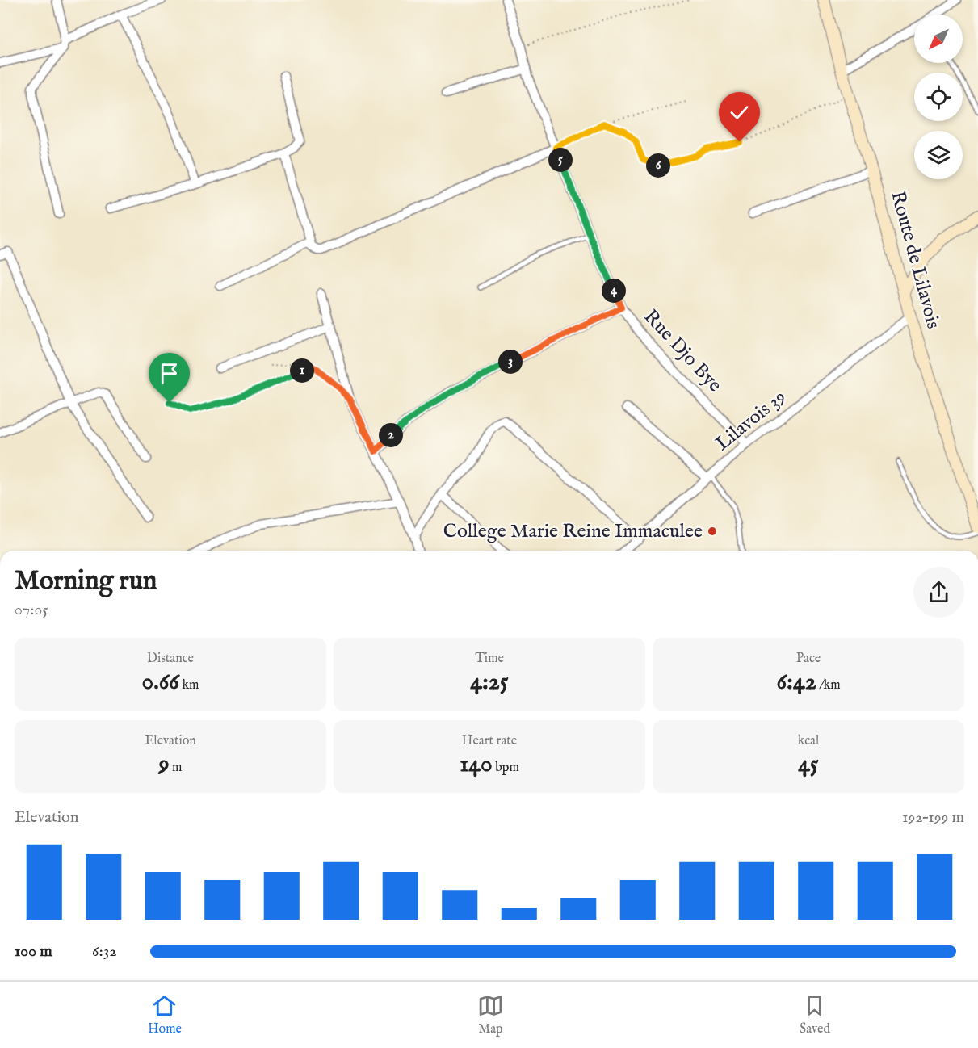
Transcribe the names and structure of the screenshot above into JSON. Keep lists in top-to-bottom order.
{
  "streets": {
    "main road": ["Route de Lilavois"],
    "street": ["Rue Djo Bye", "Lilavois 39"]
  },
  "crossings": [
    ["Route de Lilavois", "Lilavois 39"],
    ["Rue Djo Bye", "Lilavois 39"]
  ],
  "places": ["College Marie Reine Immaculee"],
  "north": "bottom left",
  "page": {
    "pins": [
      "5",
      "6",
      "4",
      "3",
      "1",
      "2"
    ],
    "heading": ["Morning run", "07:05"],
    "stats": [
      ["Distance", "0.66 km"],
      ["Time", "4:25"],
      ["Pace", "6:42 /km"],
      ["Elevation", "9 m"],
      ["Heart rate", "140 bpm"],
      ["kcal", "45"]
    ],
    "chart": ["Elevation", "192–199 m"],
    "list": [
      {
        "name": "100 m",
        "note": "6:32"
      }
    ],
    "tabs": ["Home", "Map", "Saved"]
  }
}
